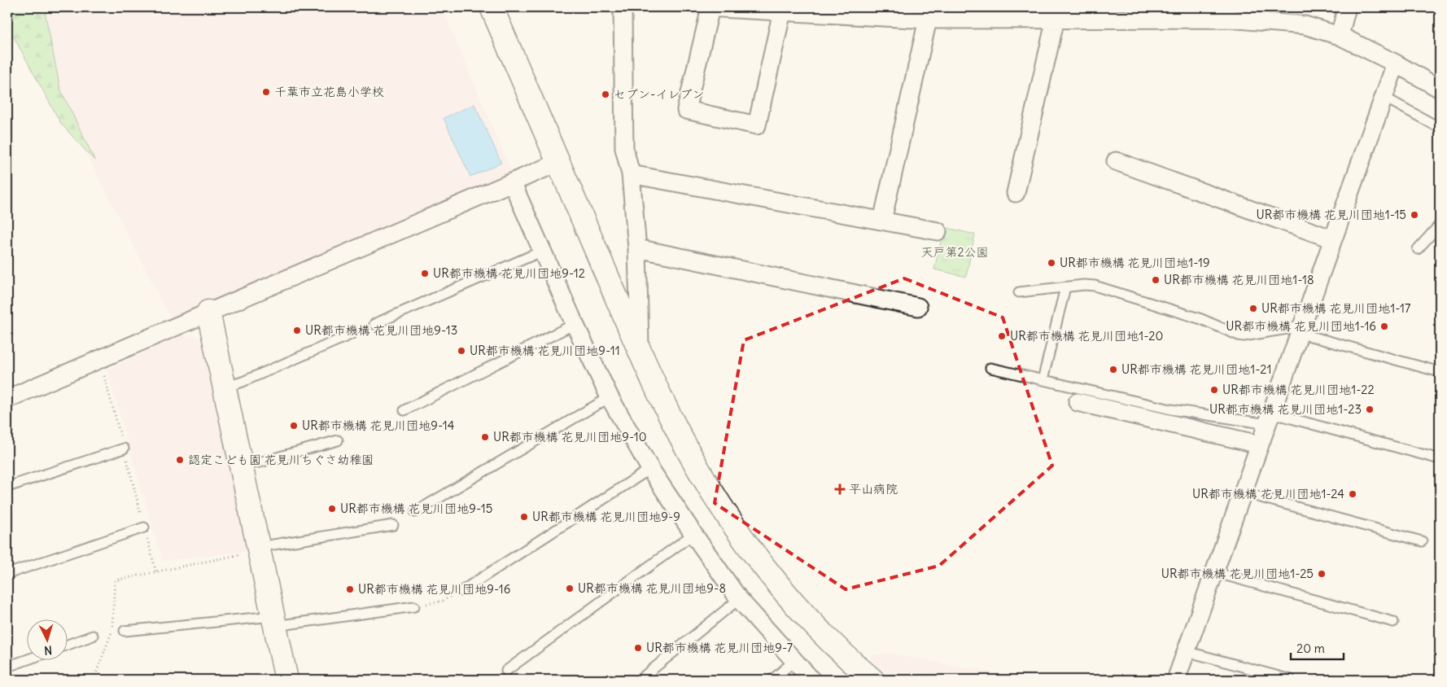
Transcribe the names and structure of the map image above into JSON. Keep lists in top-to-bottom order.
{
  "parks": ["天戸第2公園"],
  "places": {
    "other": [
      "千葉市立花島小学校",
      "セブン-イレブン",
      "UR都市機構 花見川団地1-15",
      "UR都市機構 花見川団地1-19",
      "UR都市機構 花見川団地9-12",
      "UR都市機構 花見川団地1-18",
      "UR都市機構 花見川団地1-17",
      "UR都市機構 花見川団地1-16",
      "UR都市機構 花見川団地9-13",
      "UR都市機構 花見川団地1-20",
      "UR都市機構 花見川団地9-11",
      "UR都市機構 花見川団地1-21",
      "UR都市機構 花見川団地1-22",
      "UR都市機構 花見川団地1-23",
      "UR都市機構 花見川団地9-14",
      "UR都市機構 花見川団地9-10",
      "認定こども園 花見川ちぐさ幼稚園",
      "UR都市機構 花見川団地1-24",
      "UR都市機構 花見川団地9-15",
      "UR都市機構 花見川団地9-9",
      "UR都市機構 花見川団地1-25",
      "UR都市機構 花見川団地9-8",
      "UR都市機構 花見川団地9-16",
      "UR都市機構 花見川団地9-7"
    ],
    "health": ["平山病院"]
  },
  "scale_bar": "20 m",
  "north": "bottom"
}
